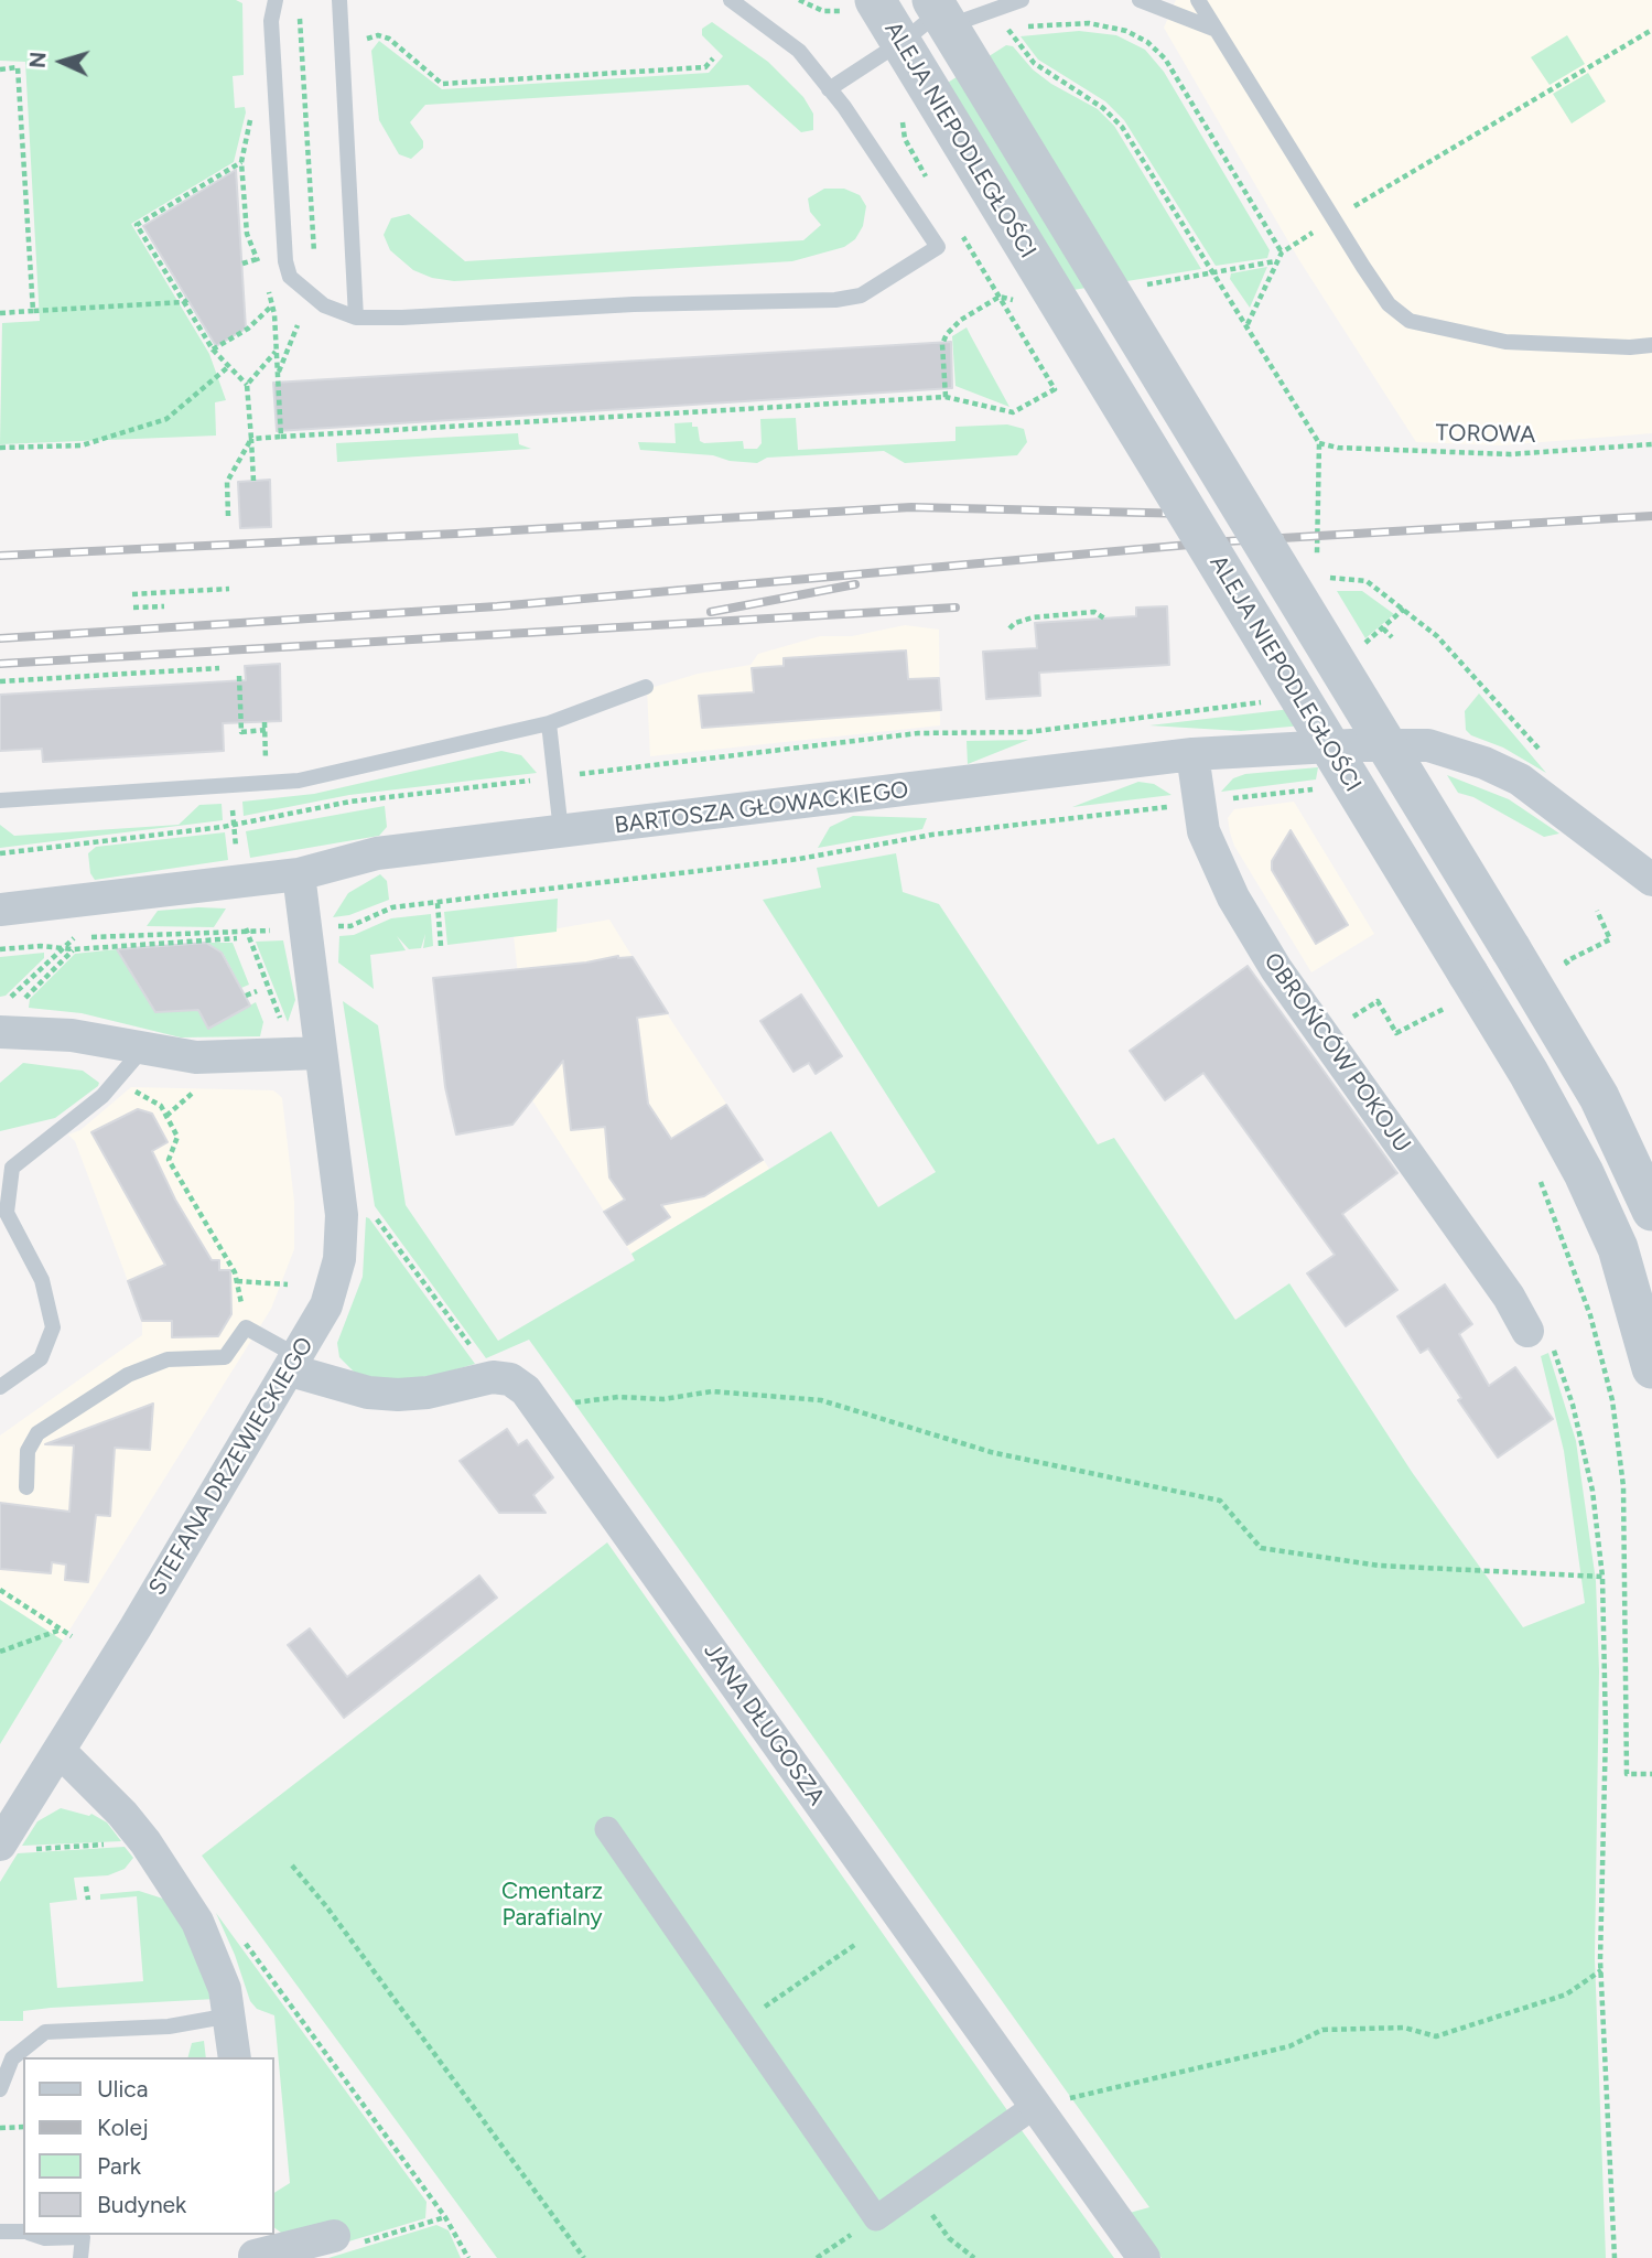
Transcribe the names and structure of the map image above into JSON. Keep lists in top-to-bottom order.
{
  "streets": {
    "street": [
      "ALEJA NIEPODLEGŁOŚCI",
      "BARTOSZA GŁOWACKIEGO",
      "OBROŃCÓW POKOJU",
      "STEFANA DRZEWIECKIEGO",
      "JANA DŁUGOSZA"
    ],
    "path": ["TOROWA"]
  },
  "crossings": [
    ["BARTOSZA GŁOWACKIEGO", "OBROŃCÓW POKOJU"],
    ["BARTOSZA GŁOWACKIEGO", "STEFANA DRZEWIECKIEGO"],
    ["STEFANA DRZEWIECKIEGO", "JANA DŁUGOSZA"]
  ],
  "parks": ["Cmentarz Parafialny"],
  "legend": [
    "Ulica",
    "Kolej",
    "Park",
    "Budynek"
  ],
  "north": "left"
}
